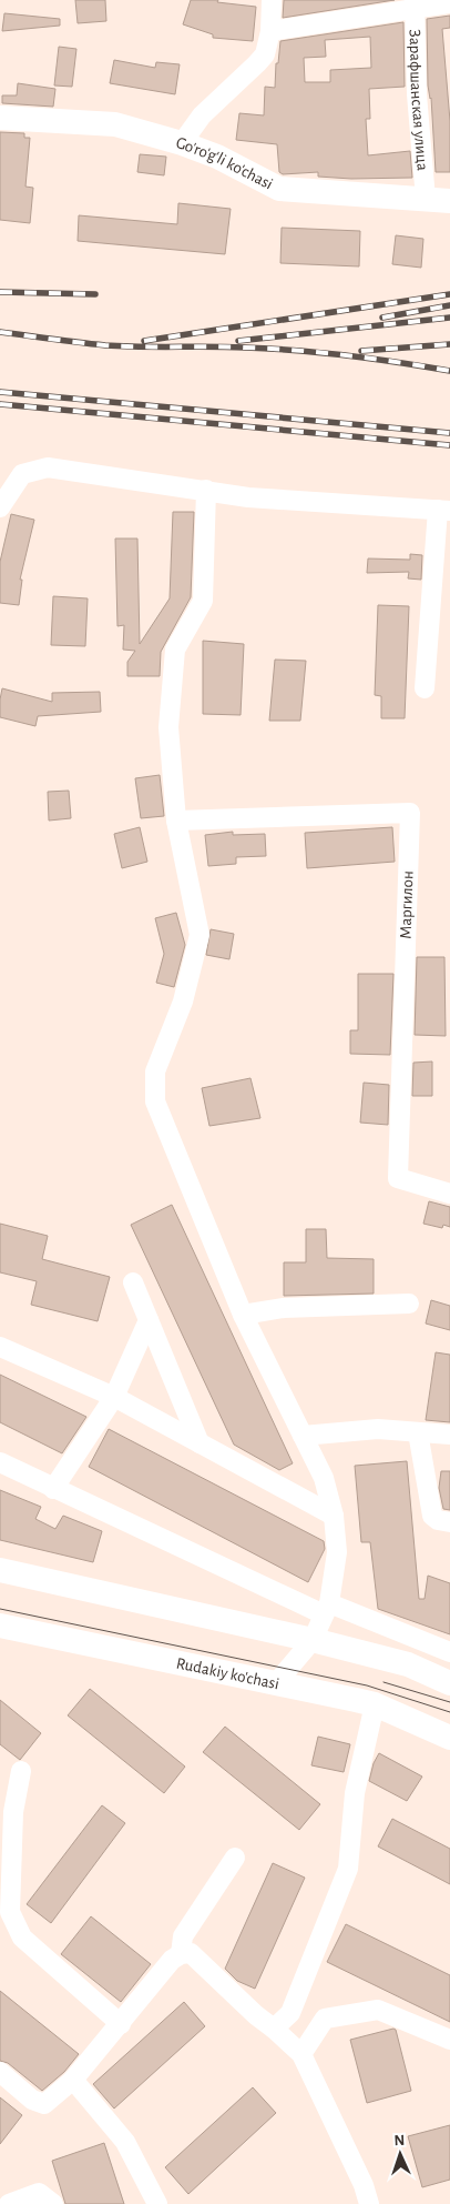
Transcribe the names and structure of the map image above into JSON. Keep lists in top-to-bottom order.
{
  "streets": {
    "main road": ["Go'ro'g'li ko'chasi", "Rudakiy ko'chasi"],
    "street": ["Зарафшанская улица", "Маргилон"]
  },
  "crossings": [
    ["Зарафшанская улица", "Go'ro'g'li ko'chasi"]
  ],
  "north": "top"
}
